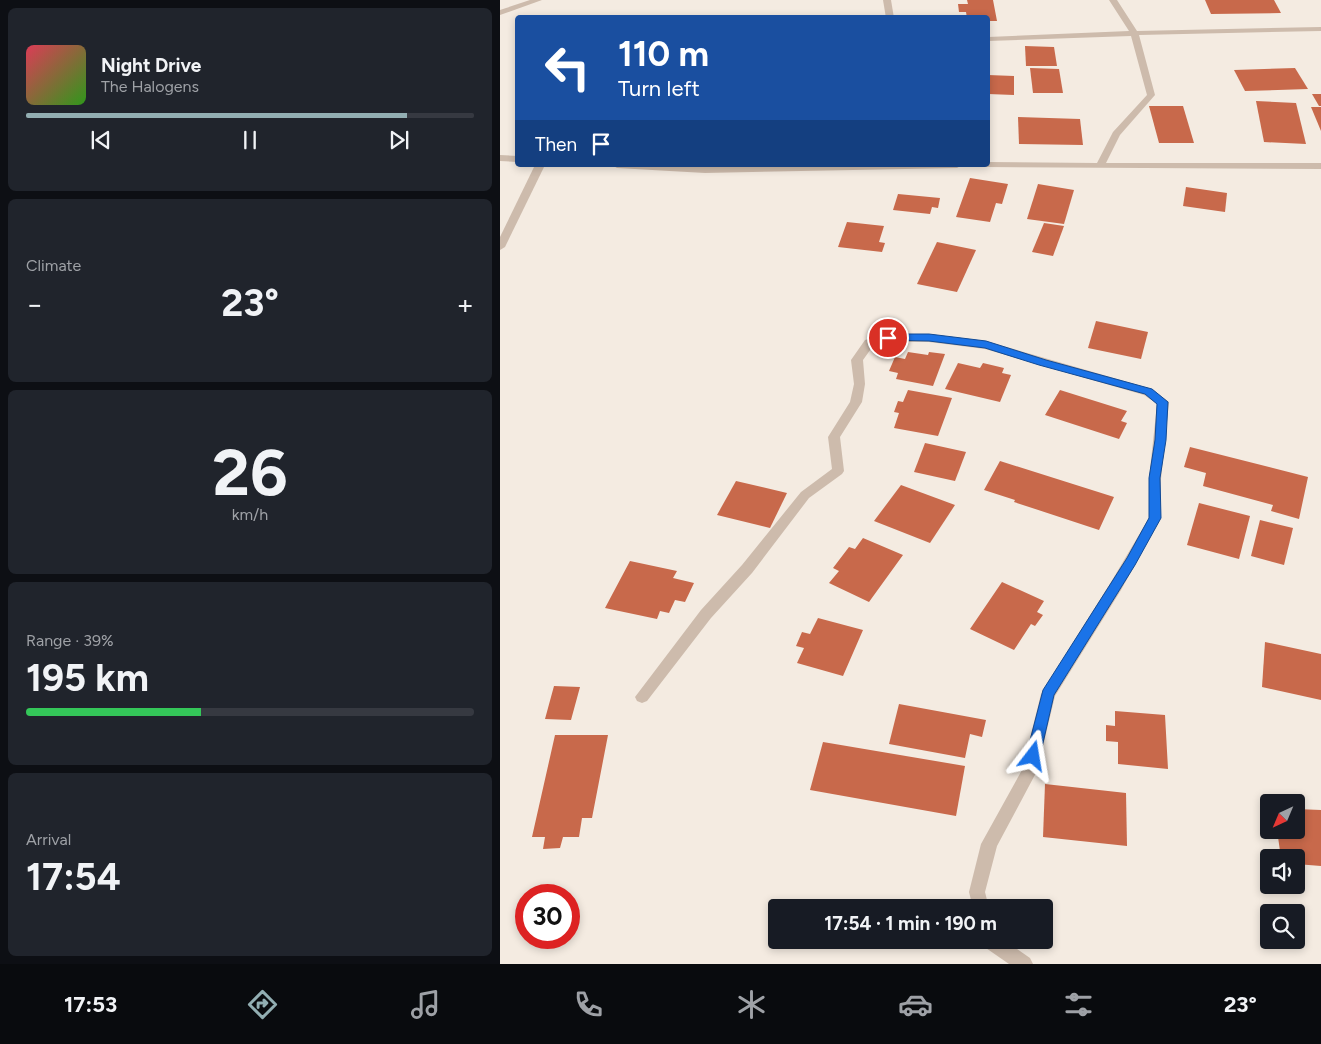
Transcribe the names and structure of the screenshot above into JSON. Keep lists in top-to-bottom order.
{
  "north": "bottom left",
  "page": {
    "turn": ["110 m", "Turn left"],
    "song": ["Night Drive", "The Halogens"],
    "then": "Then",
    "tile": [
      "Climate",
      ["26", "km/h"],
      ["Range · 39%", "195 km"],
      ["Arrival", "17:54"]
    ],
    "heat": ["−", "23°", "+"],
    "limit": "30",
    "trip": "17:54 · 1 min · 190 m",
    "tabs": ["17:53", "23°"]
  }
}
